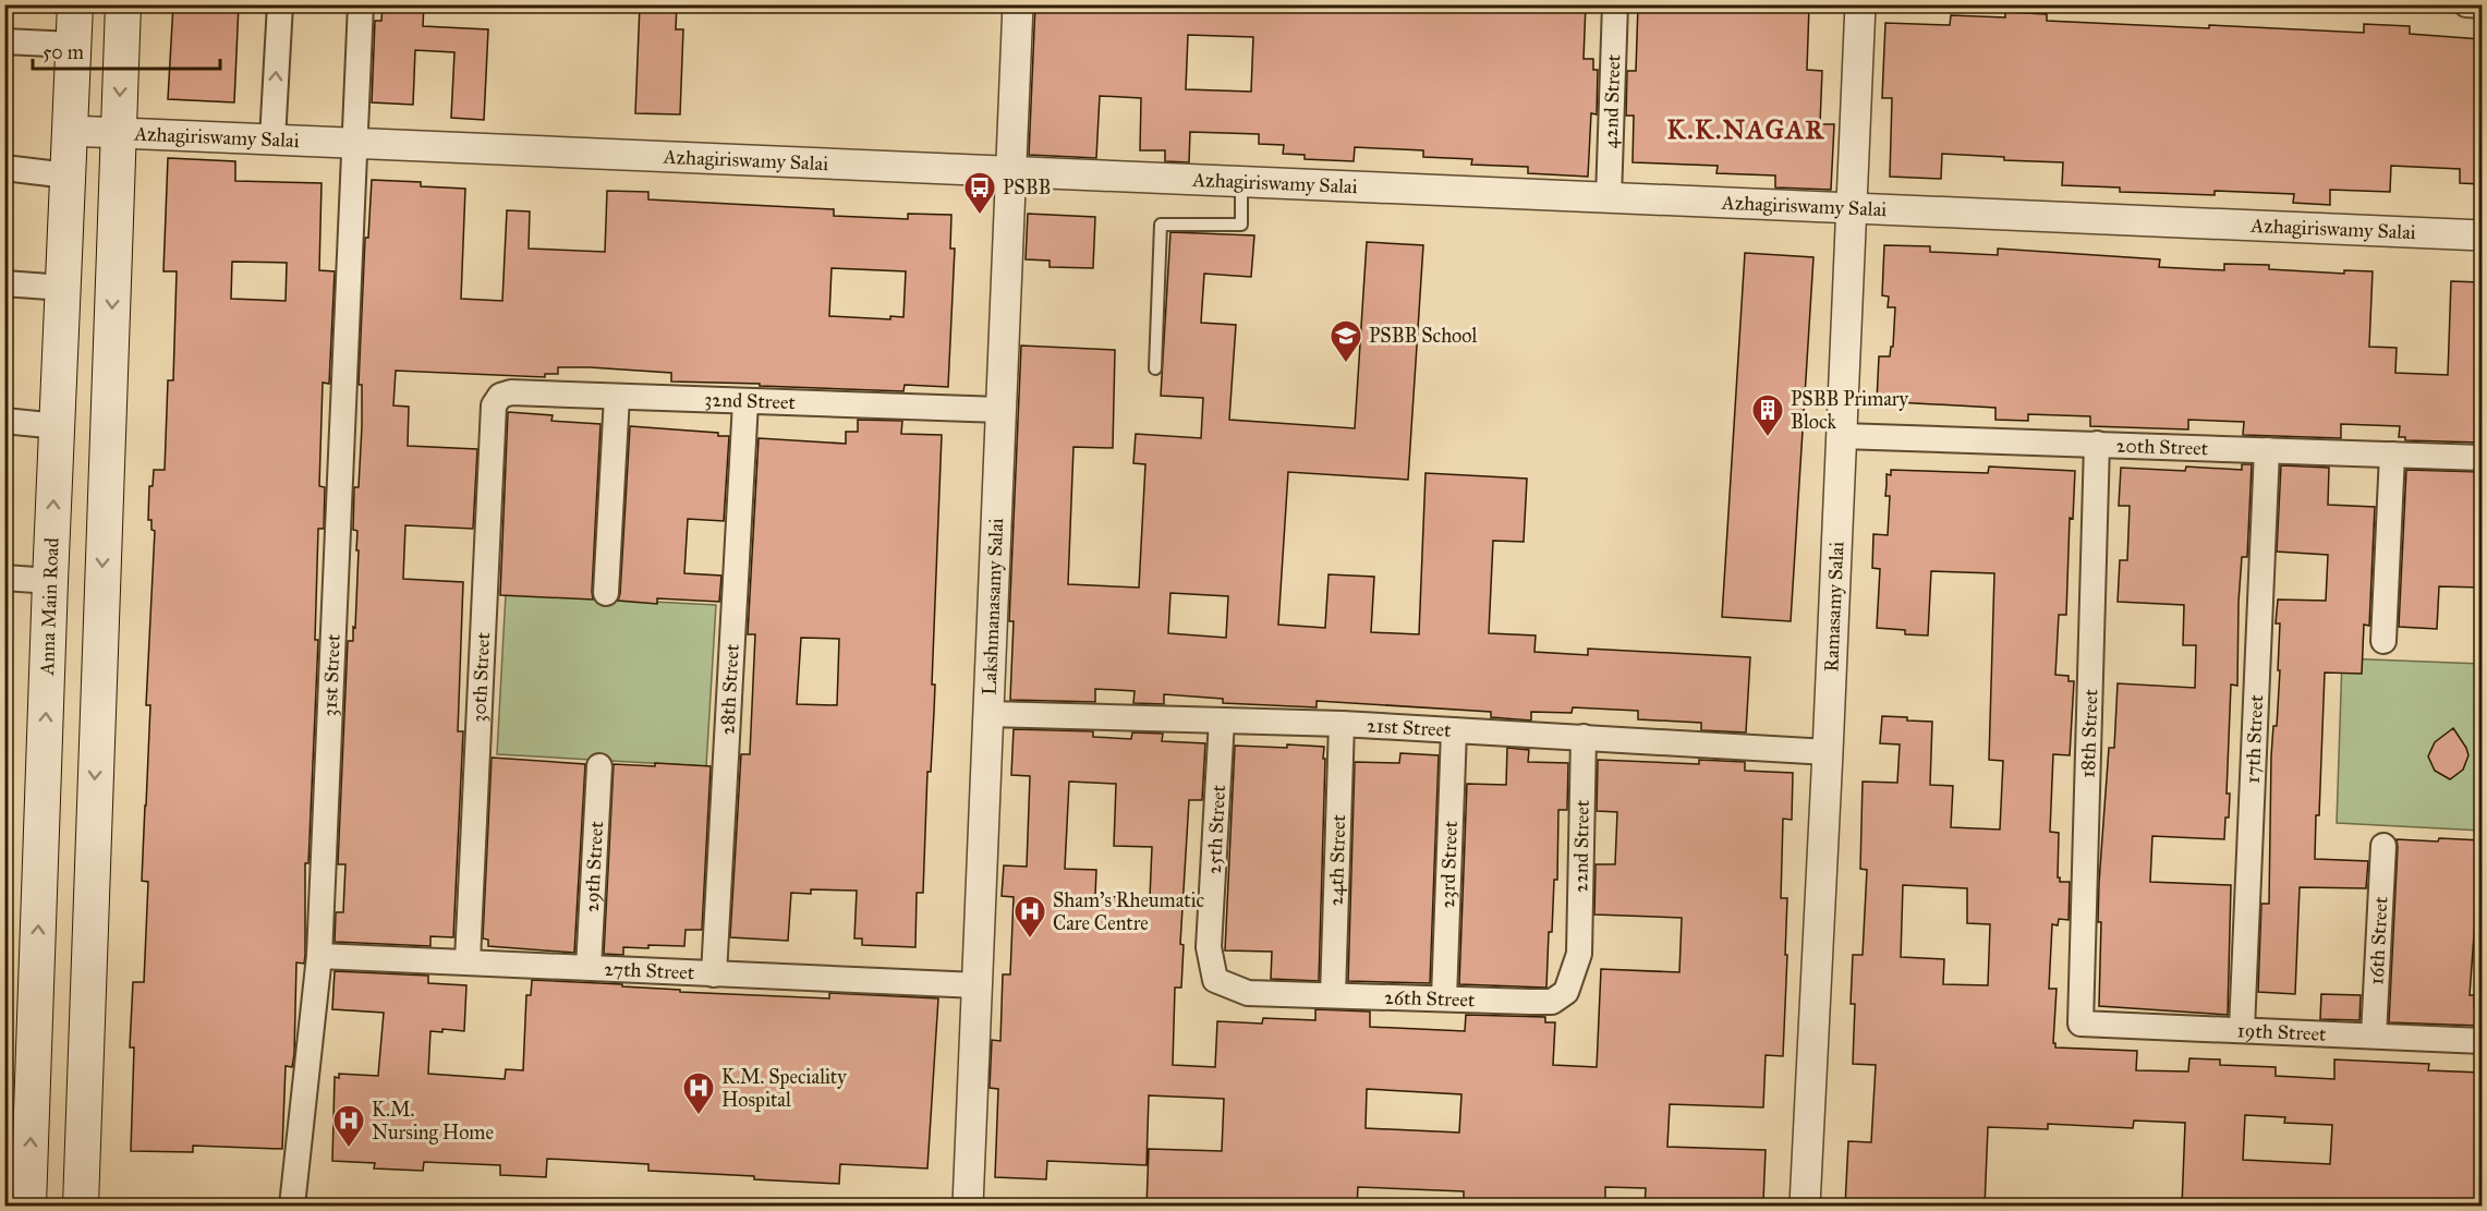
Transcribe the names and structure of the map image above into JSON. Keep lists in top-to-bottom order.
{
  "streets": {
    "main road": ["Anna Main Road"],
    "street": [
      "42nd Street",
      "Azhagiriswamy Salai",
      "32nd Street",
      "20th Street",
      "Lakshmanasamy Salai",
      "Ramasamy Salai",
      "31st Street",
      "30th Street",
      "28th Street",
      "21st Street",
      "18th Street",
      "17th Street",
      "25th Street",
      "22nd Street",
      "24th Street",
      "23rd Street",
      "29th Street",
      "16th Street",
      "27th Street",
      "26th Street",
      "19th Street"
    ]
  },
  "crossings": [
    ["42nd Street", "Azhagiriswamy Salai"],
    ["Azhagiriswamy Salai", "Anna Main Road"],
    ["Azhagiriswamy Salai", "Lakshmanasamy Salai"],
    ["Azhagiriswamy Salai", "Ramasamy Salai"],
    ["Azhagiriswamy Salai", "31st Street"],
    ["32nd Street", "Lakshmanasamy Salai"],
    ["32nd Street", "30th Street"],
    ["32nd Street", "28th Street"],
    ["20th Street", "Ramasamy Salai"],
    ["20th Street", "18th Street"],
    ["20th Street", "17th Street"],
    ["Lakshmanasamy Salai", "21st Street"],
    ["Lakshmanasamy Salai", "27th Street"],
    ["Ramasamy Salai", "21st Street"],
    ["31st Street", "27th Street"],
    ["30th Street", "27th Street"],
    ["28th Street", "27th Street"],
    ["21st Street", "25th Street"],
    ["21st Street", "22nd Street"],
    ["21st Street", "24th Street"],
    ["21st Street", "23rd Street"],
    ["18th Street", "19th Street"],
    ["17th Street", "19th Street"],
    ["25th Street", "26th Street"],
    ["22nd Street", "26th Street"],
    ["24th Street", "26th Street"],
    ["23rd Street", "26th Street"],
    ["29th Street", "27th Street"],
    ["16th Street", "19th Street"]
  ],
  "districts": ["K.K.NAGAR"],
  "places": {
    "bus stop": ["PSBB"],
    "school or university": ["PSBB School"],
    "building": ["PSBB Primary Block"],
    "hospital": ["Sham's Rheumatic Care Centre", "K.M. Speciality Hospital", "K.M. Nursing Home"]
  },
  "scale_bar": "50 m"
}
